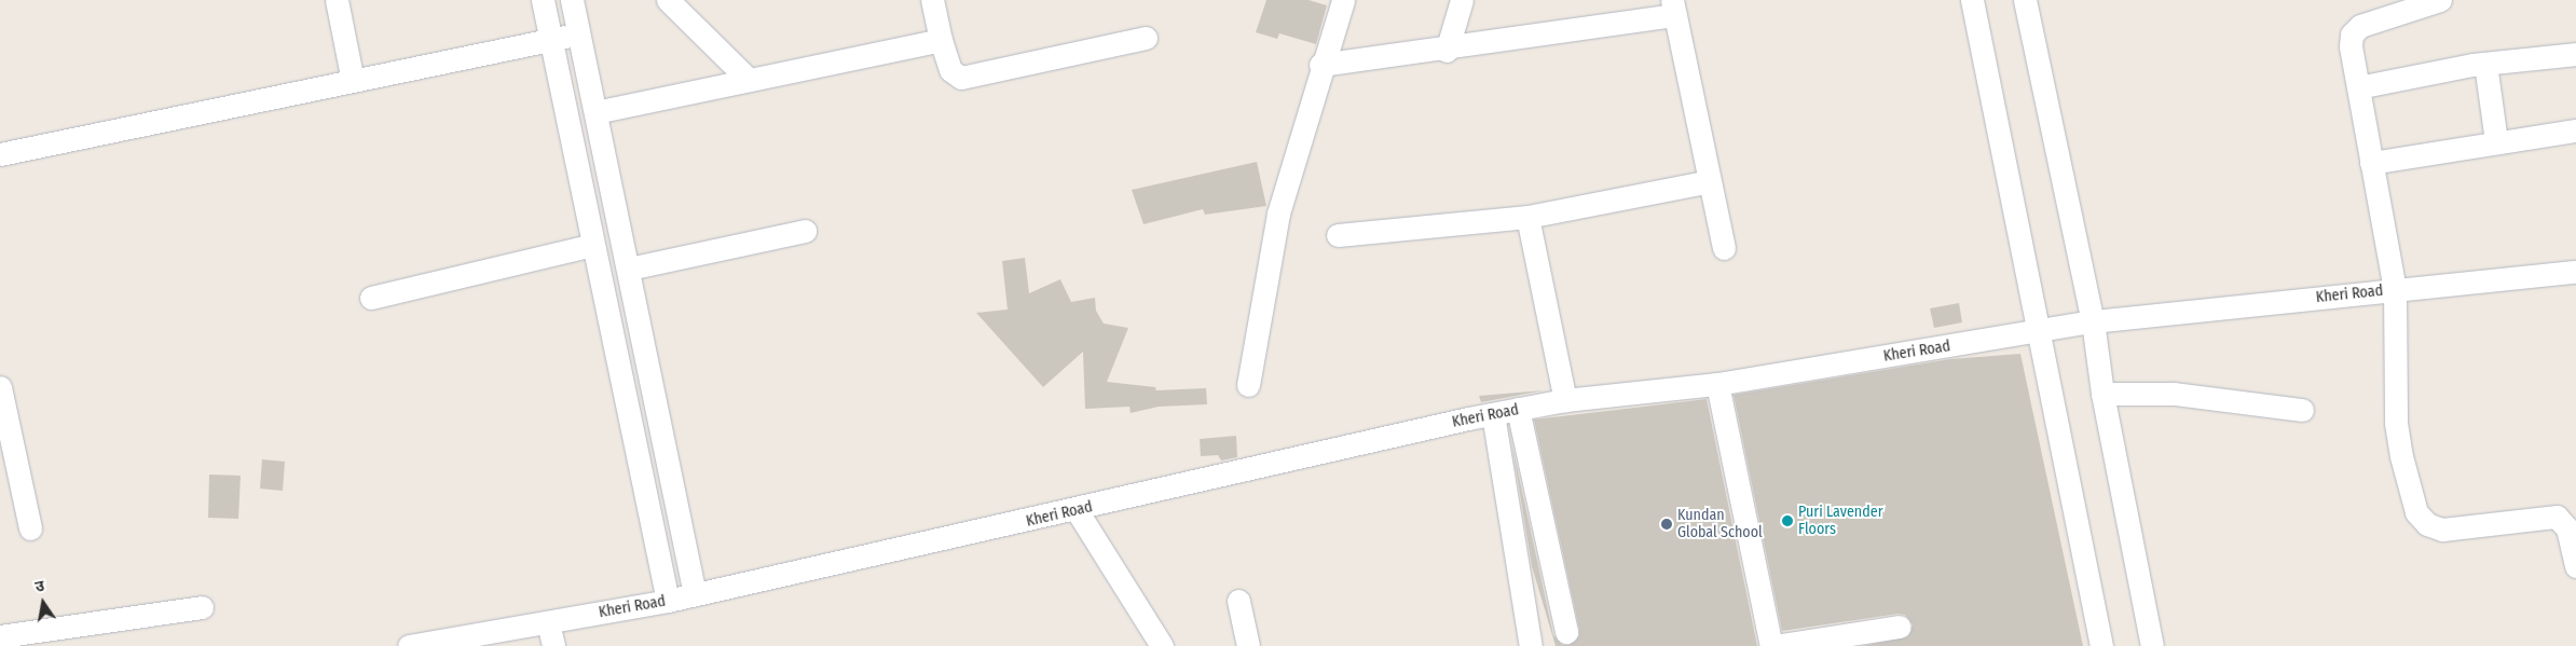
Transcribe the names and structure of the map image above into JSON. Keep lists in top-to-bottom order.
{
  "streets": {
    "street": ["Kheri Road"]
  },
  "places": ["Puri Lavender Floors", "Kundan Global School"],
  "north": "top"
}
